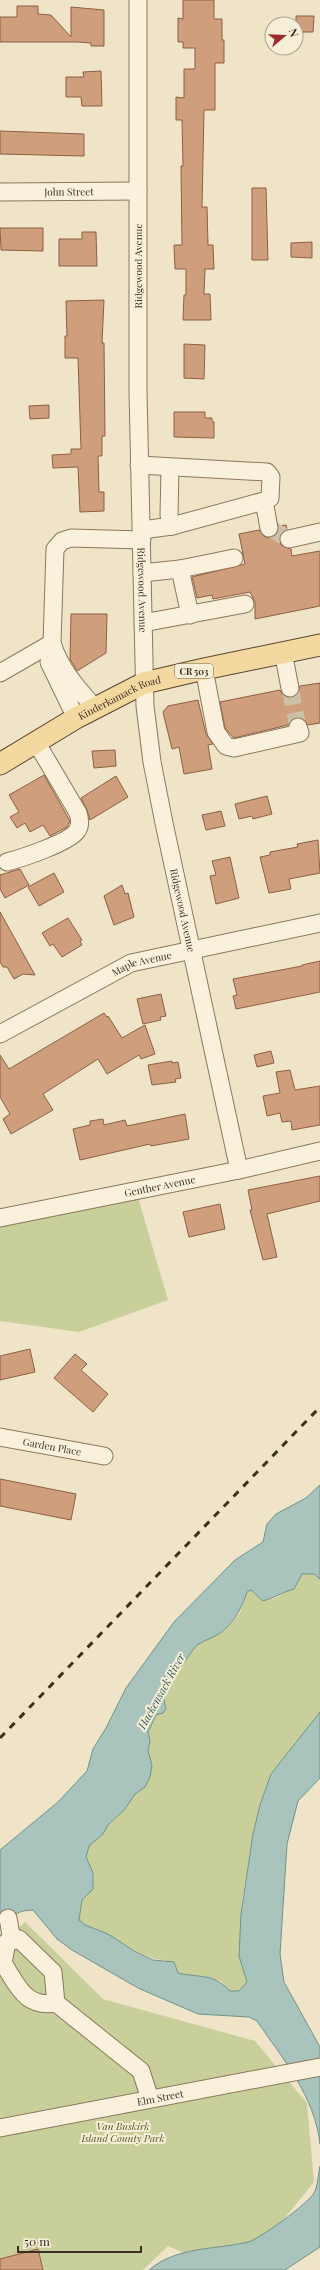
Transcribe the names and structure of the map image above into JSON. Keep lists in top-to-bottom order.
{
  "streets": {
    "main road": ["CR 503", "Kinderkamack Road"],
    "street": [
      "John Street",
      "Ridgewood Avenue",
      "Maple Avenue",
      "Genther Avenue",
      "Garden Place",
      "Elm Street"
    ]
  },
  "crossings": [
    ["John Street", "Ridgewood Avenue"],
    ["Ridgewood Avenue", "Kinderkamack Road"],
    ["Ridgewood Avenue", "Maple Avenue"],
    ["Ridgewood Avenue", "Genther Avenue"]
  ],
  "water": ["Hackensack River"],
  "parks": ["Van Buskirk Island County Park"],
  "scale_bar": "50 m",
  "north": "right"
}
